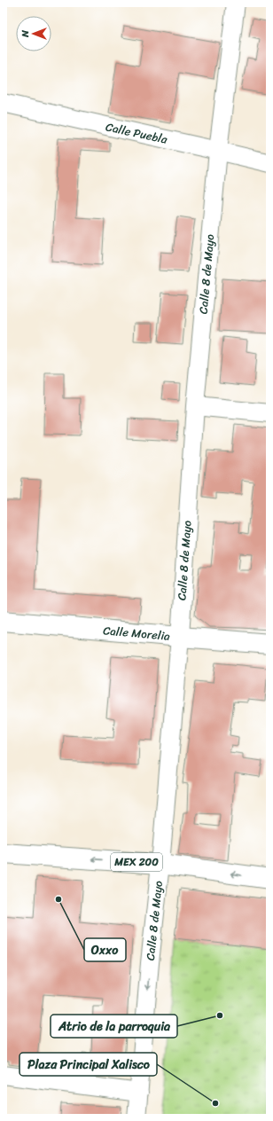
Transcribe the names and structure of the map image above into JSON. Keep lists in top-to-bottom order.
{
  "streets": {
    "main road": ["Calle Morelia", "MEX 200"],
    "street": ["Calle Puebla", "Calle 8 de Mayo"]
  },
  "crossings": [
    ["Calle Puebla", "Calle 8 de Mayo"],
    ["Calle 8 de Mayo", "Calle Morelia"],
    ["Calle 8 de Mayo", "MEX 200"]
  ],
  "places": ["Oxxo", "Atrio de la parroquia", "Plaza Principal Xalisco"],
  "north": "left"
}
